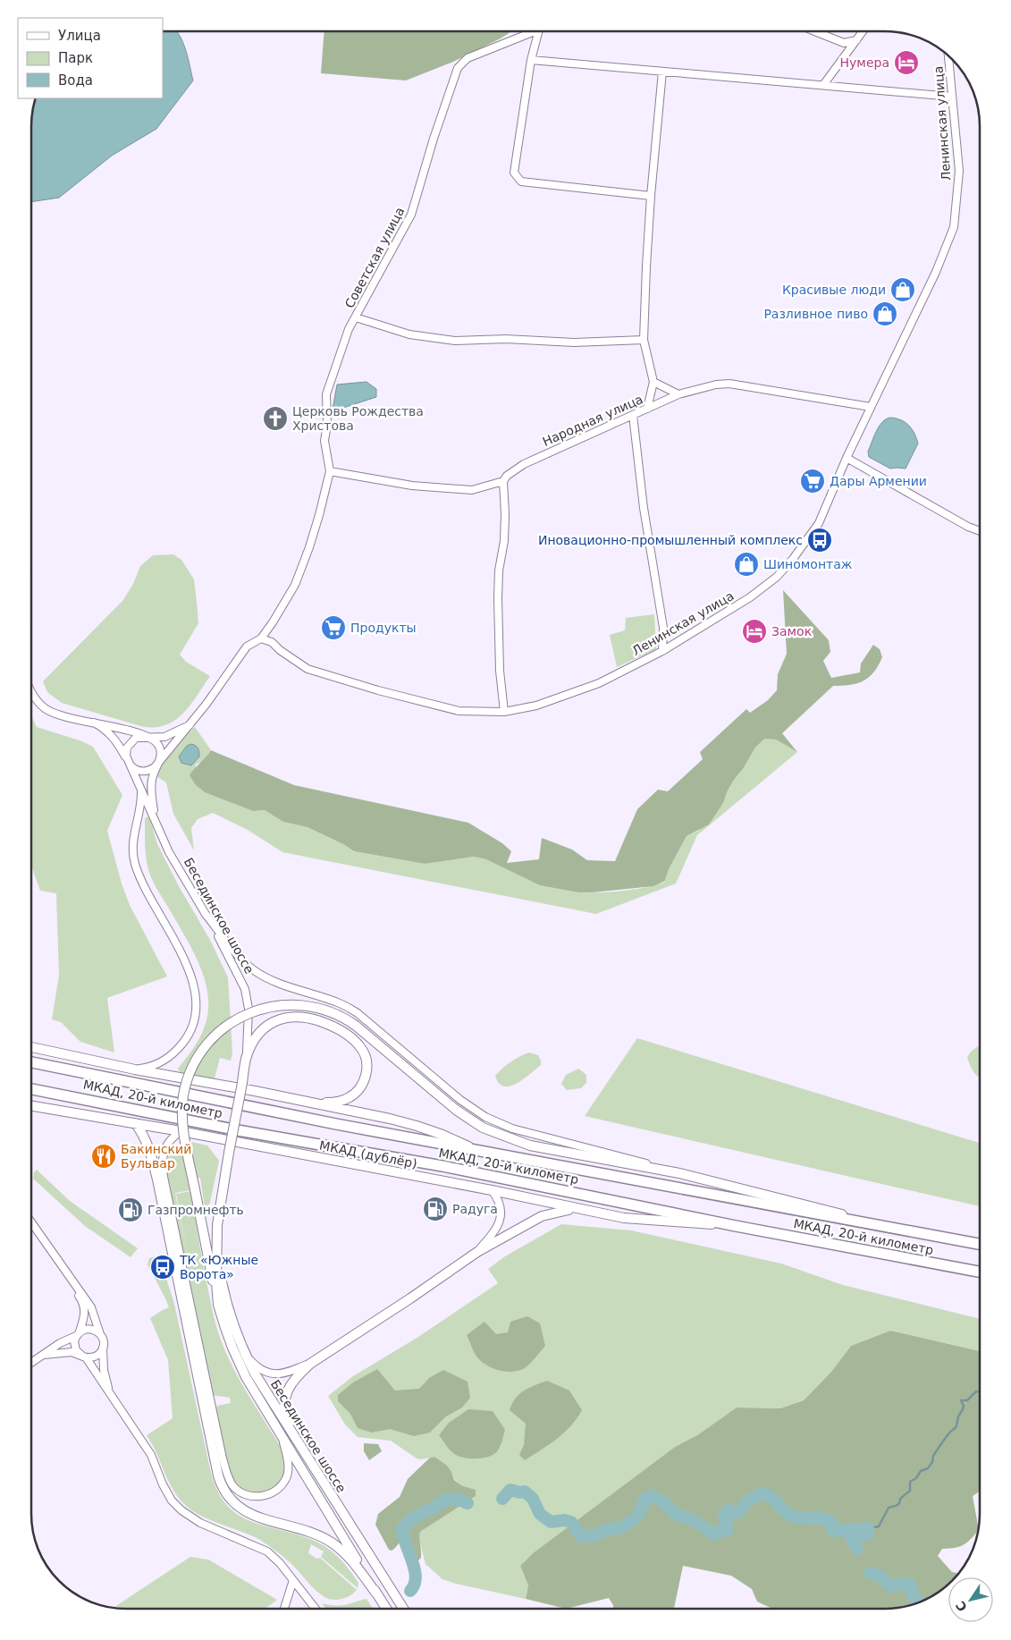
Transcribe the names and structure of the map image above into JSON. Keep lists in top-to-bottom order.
{
  "streets": {
    "highway": ["МКАД, 20-й километр"],
    "main road": ["Бесединское шоссе", "МКАД (дублёр)"],
    "street": ["Ленинская улица", "Советская улица", "Народная улица"]
  },
  "crossings": [
    ["Ленинская улица", "Народная улица"],
    ["Советская улица", "Народная улица"],
    ["МКАД, 20-й километр", "МКАД (дублёр)"]
  ],
  "places": {
    "hotel": ["Нумера", "Замок"],
    "shop": ["Красивые люди", "Разливное пиво", "Шиномонтаж"],
    "church": ["Церковь Рождества Христова"],
    "supermarket": ["Дары Армении", "Продукты"],
    "bus stop": ["Иновационно-промышленный комплекс", "ТК «Южные Ворота»"],
    "restaurant": ["Бакинский Бульвар"],
    "fuel station": ["Радуга", "Газпромнефть"]
  },
  "legend": ["Улица", "Парк", "Вода"],
  "north": "bottom left"
}
